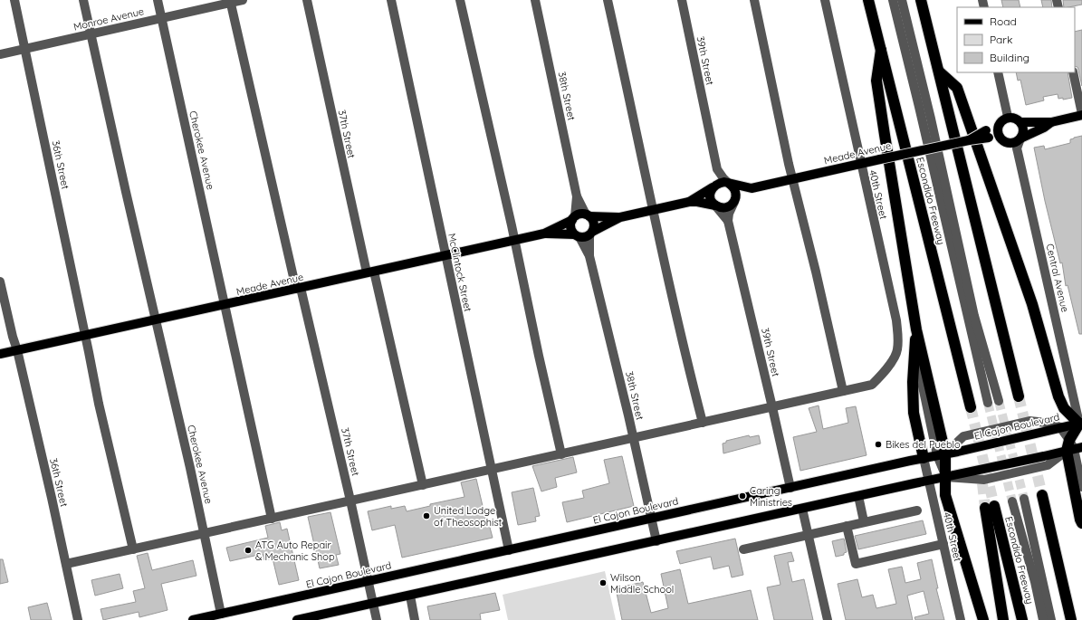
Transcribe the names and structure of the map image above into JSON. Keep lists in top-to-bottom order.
{
  "streets": {
    "highway": ["Escondido Freeway"],
    "main road": ["Meade Avenue", "El Cajon Boulevard"],
    "street": [
      "Monroe Avenue",
      "39th Street",
      "38th Street",
      "37th Street",
      "Cherokee Avenue",
      "36th Street",
      "40th Street",
      "McClintock Street",
      "Central Avenue"
    ]
  },
  "crossings": [
    ["Monroe Avenue", "37th Street"],
    ["Monroe Avenue", "Cherokee Avenue"],
    ["Monroe Avenue", "36th Street"],
    ["39th Street", "Meade Avenue"],
    ["39th Street", "40th Street"],
    ["39th Street", "El Cajon Boulevard"],
    ["38th Street", "Meade Avenue"],
    ["38th Street", "40th Street"],
    ["38th Street", "El Cajon Boulevard"],
    ["37th Street", "Meade Avenue"],
    ["37th Street", "40th Street"],
    ["37th Street", "El Cajon Boulevard"],
    ["Cherokee Avenue", "Meade Avenue"],
    ["Cherokee Avenue", "40th Street"],
    ["Cherokee Avenue", "El Cajon Boulevard"],
    ["Meade Avenue", "36th Street"],
    ["Meade Avenue", "40th Street"],
    ["Meade Avenue", "McClintock Street"],
    ["Meade Avenue", "Central Avenue"],
    ["36th Street", "40th Street"],
    ["40th Street", "McClintock Street"],
    ["40th Street", "El Cajon Boulevard"],
    ["McClintock Street", "El Cajon Boulevard"],
    ["Central Avenue", "El Cajon Boulevard"]
  ],
  "places": [
    "Bikes del Pueblo",
    "Caring Ministries",
    "United Lodge of Theosophist",
    "ATG Auto Repair & Mechanic Shop",
    "Wilson Middle School"
  ],
  "legend": ["Road", "Park", "Building"]
}
